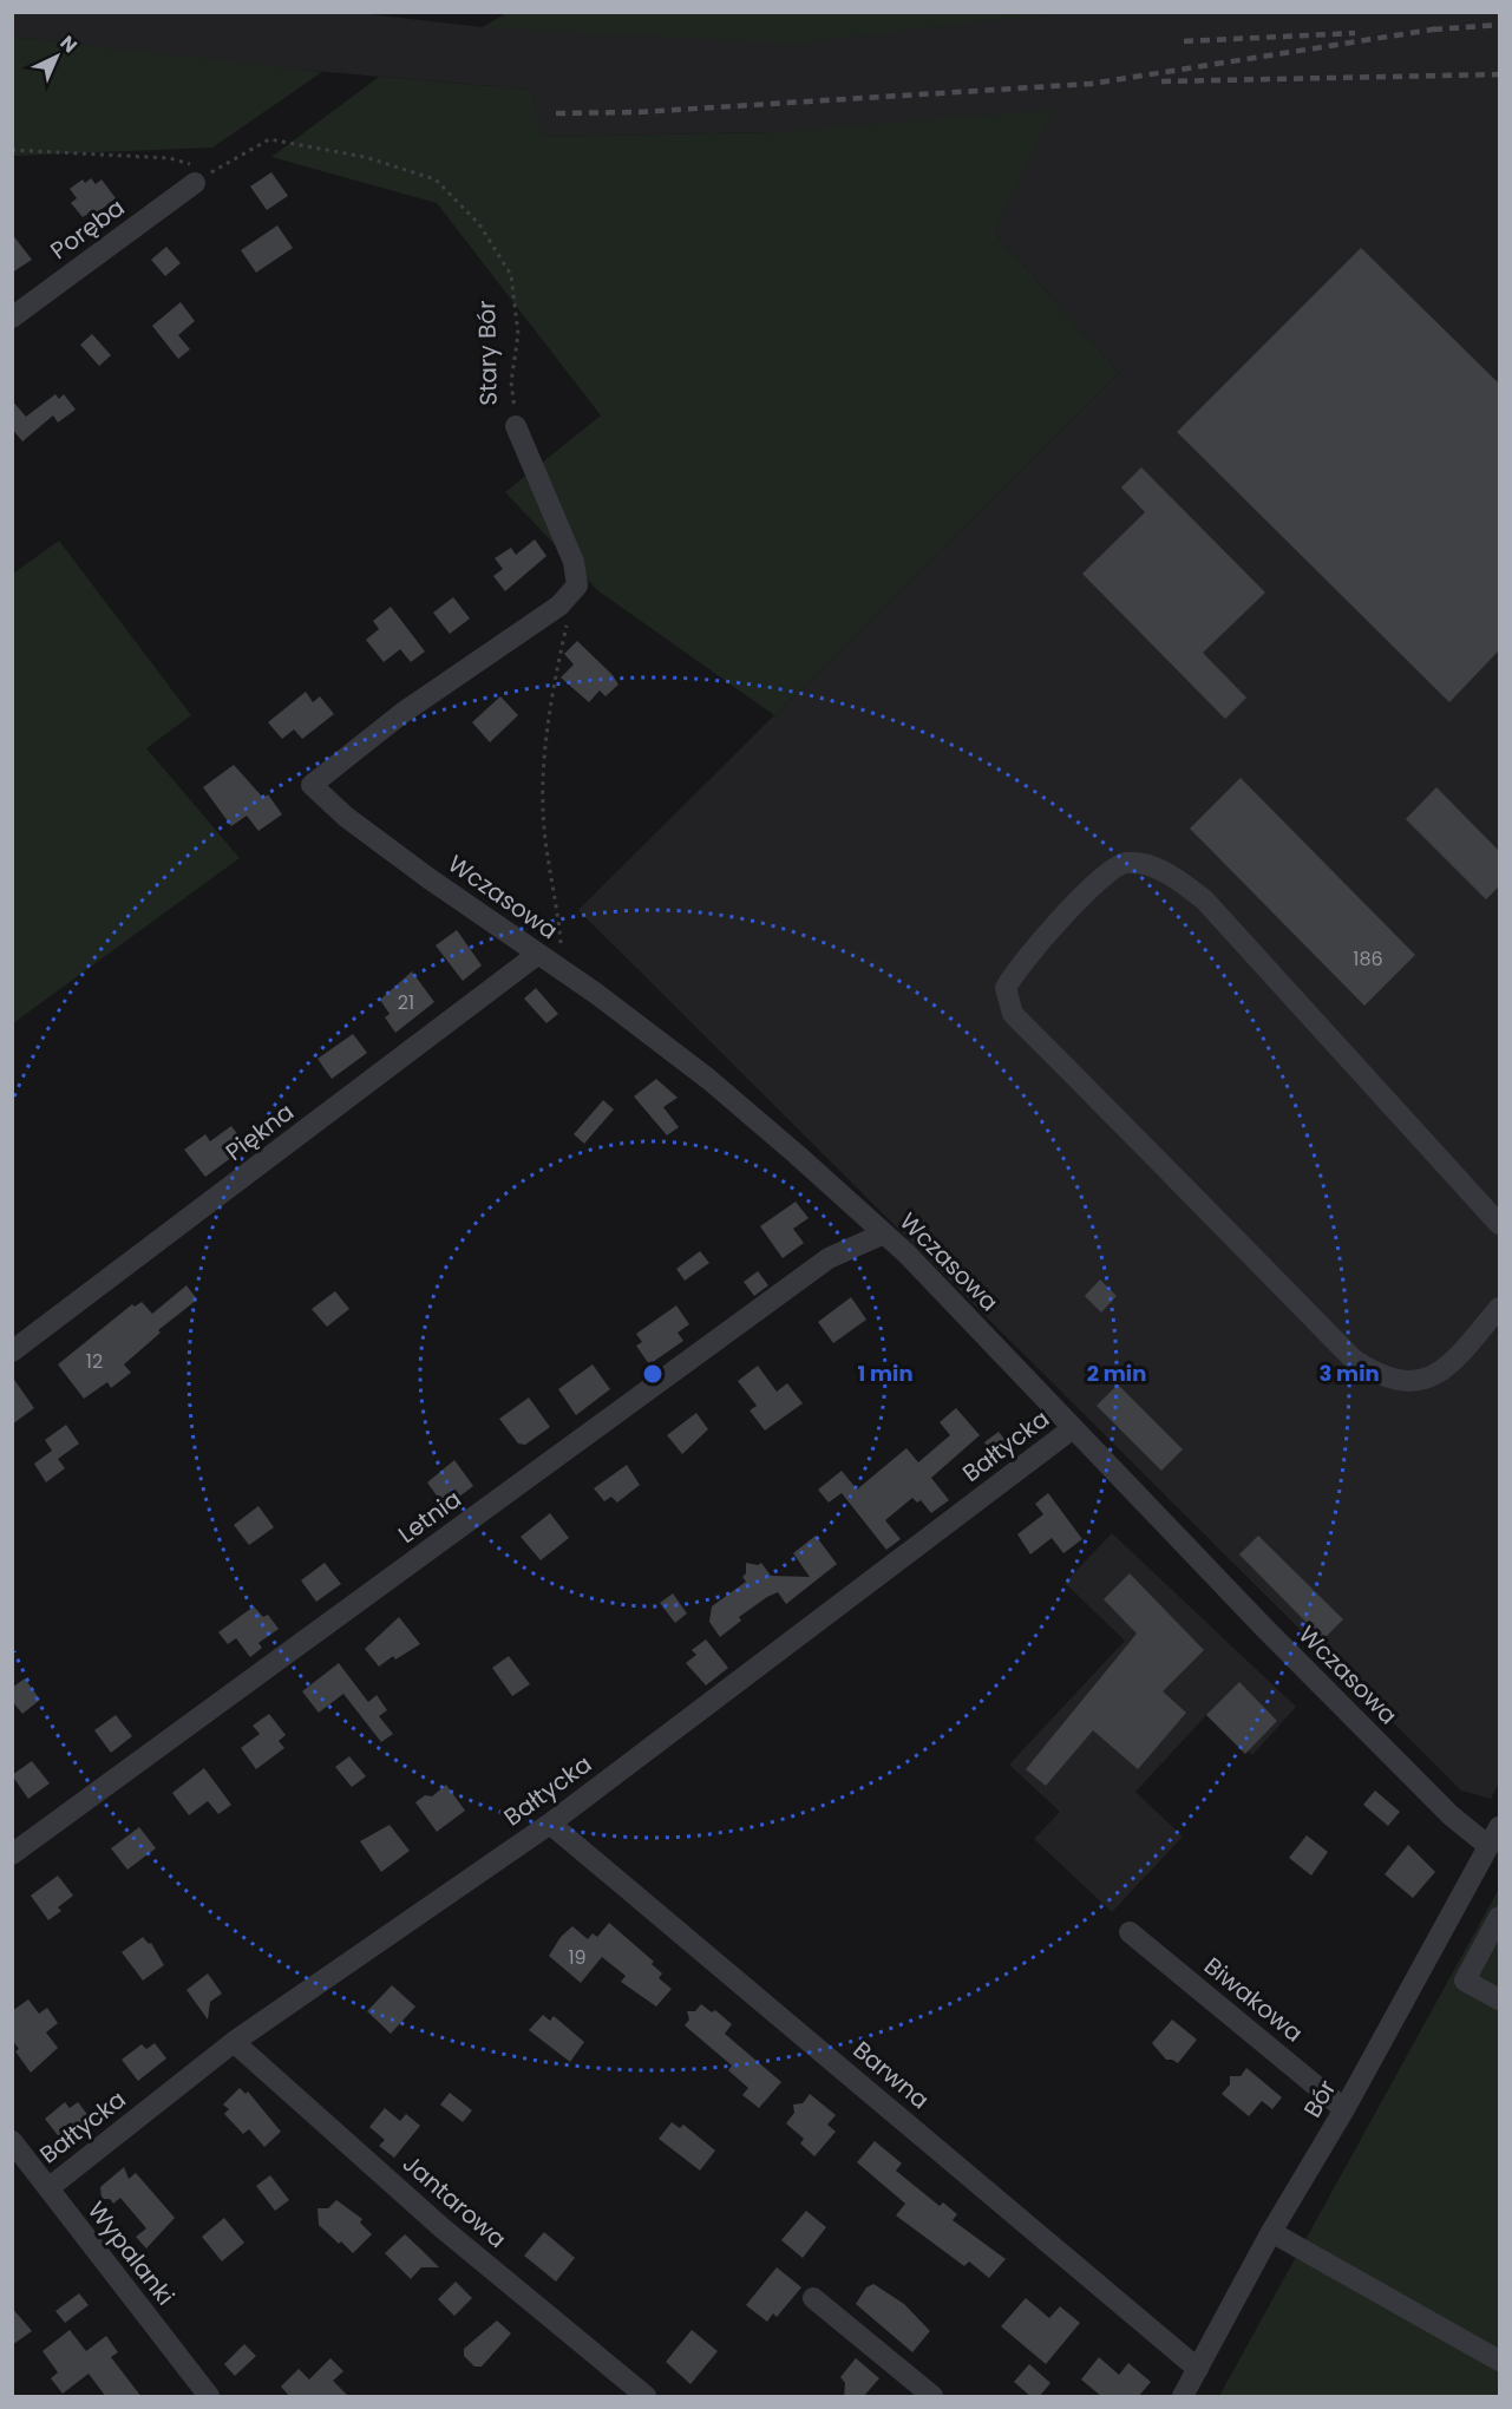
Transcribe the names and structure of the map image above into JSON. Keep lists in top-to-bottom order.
{
  "streets": {
    "street": [
      "Poręba",
      "Stary Bór",
      "Wczasowa",
      "Piękna",
      "Bałtycka",
      "Letnia",
      "Biwakowa",
      "Barwna",
      "Bór",
      "Jantarowa",
      "Wypalanki"
    ]
  },
  "crossings": [
    ["Poręba", "Stary Bór"],
    ["Stary Bór", "Wczasowa"],
    ["Wczasowa", "Piękna"],
    ["Wczasowa", "Bałtycka"],
    ["Wczasowa", "Letnia"],
    ["Wczasowa", "Bór"],
    ["Bałtycka", "Barwna"],
    ["Bałtycka", "Jantarowa"],
    ["Bałtycka", "Wypalanki"],
    ["Biwakowa", "Bór"],
    ["Barwna", "Bór"]
  ],
  "house_numbers": [
    "186",
    "21",
    "12",
    "19"
  ],
  "north": "top right",
  "rings": ["1 min", "2 min", "3 min"]
}
